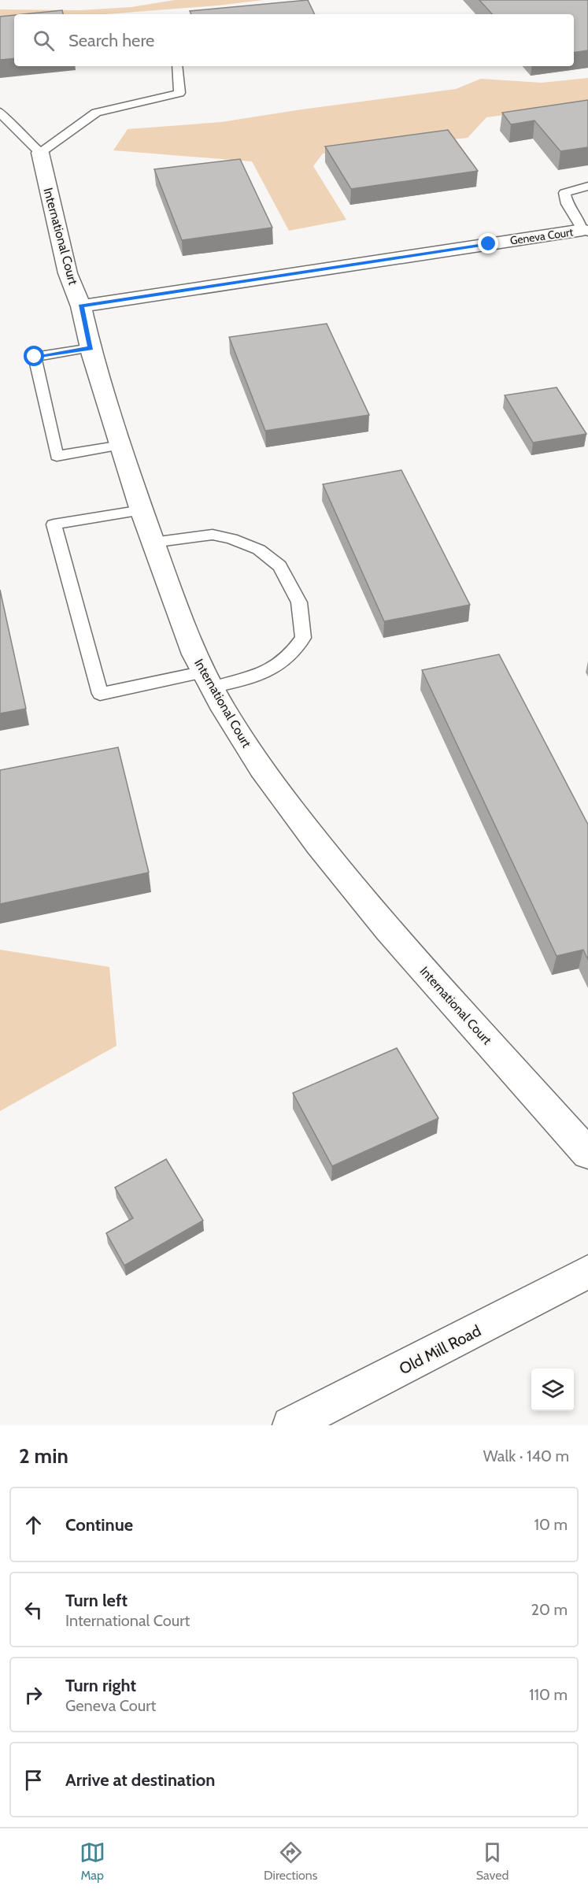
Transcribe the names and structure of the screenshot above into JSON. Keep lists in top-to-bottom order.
{
  "streets": {
    "street": ["International Court", "Geneva Court", "Old Mill Road"]
  },
  "crossings": [
    ["International Court", "Geneva Court"]
  ],
  "page": {
    "search": "Search here",
    "heading": ["2 min", "Walk · 140 m"],
    "list": [
      ["Continue", "10 m"],
      ["Turn left", "International Court", "20 m"],
      ["Turn right", "Geneva Court", "110 m"],
      "Arrive at destination"
    ],
    "nav": ["Map", "Directions", "Saved"]
  }
}
